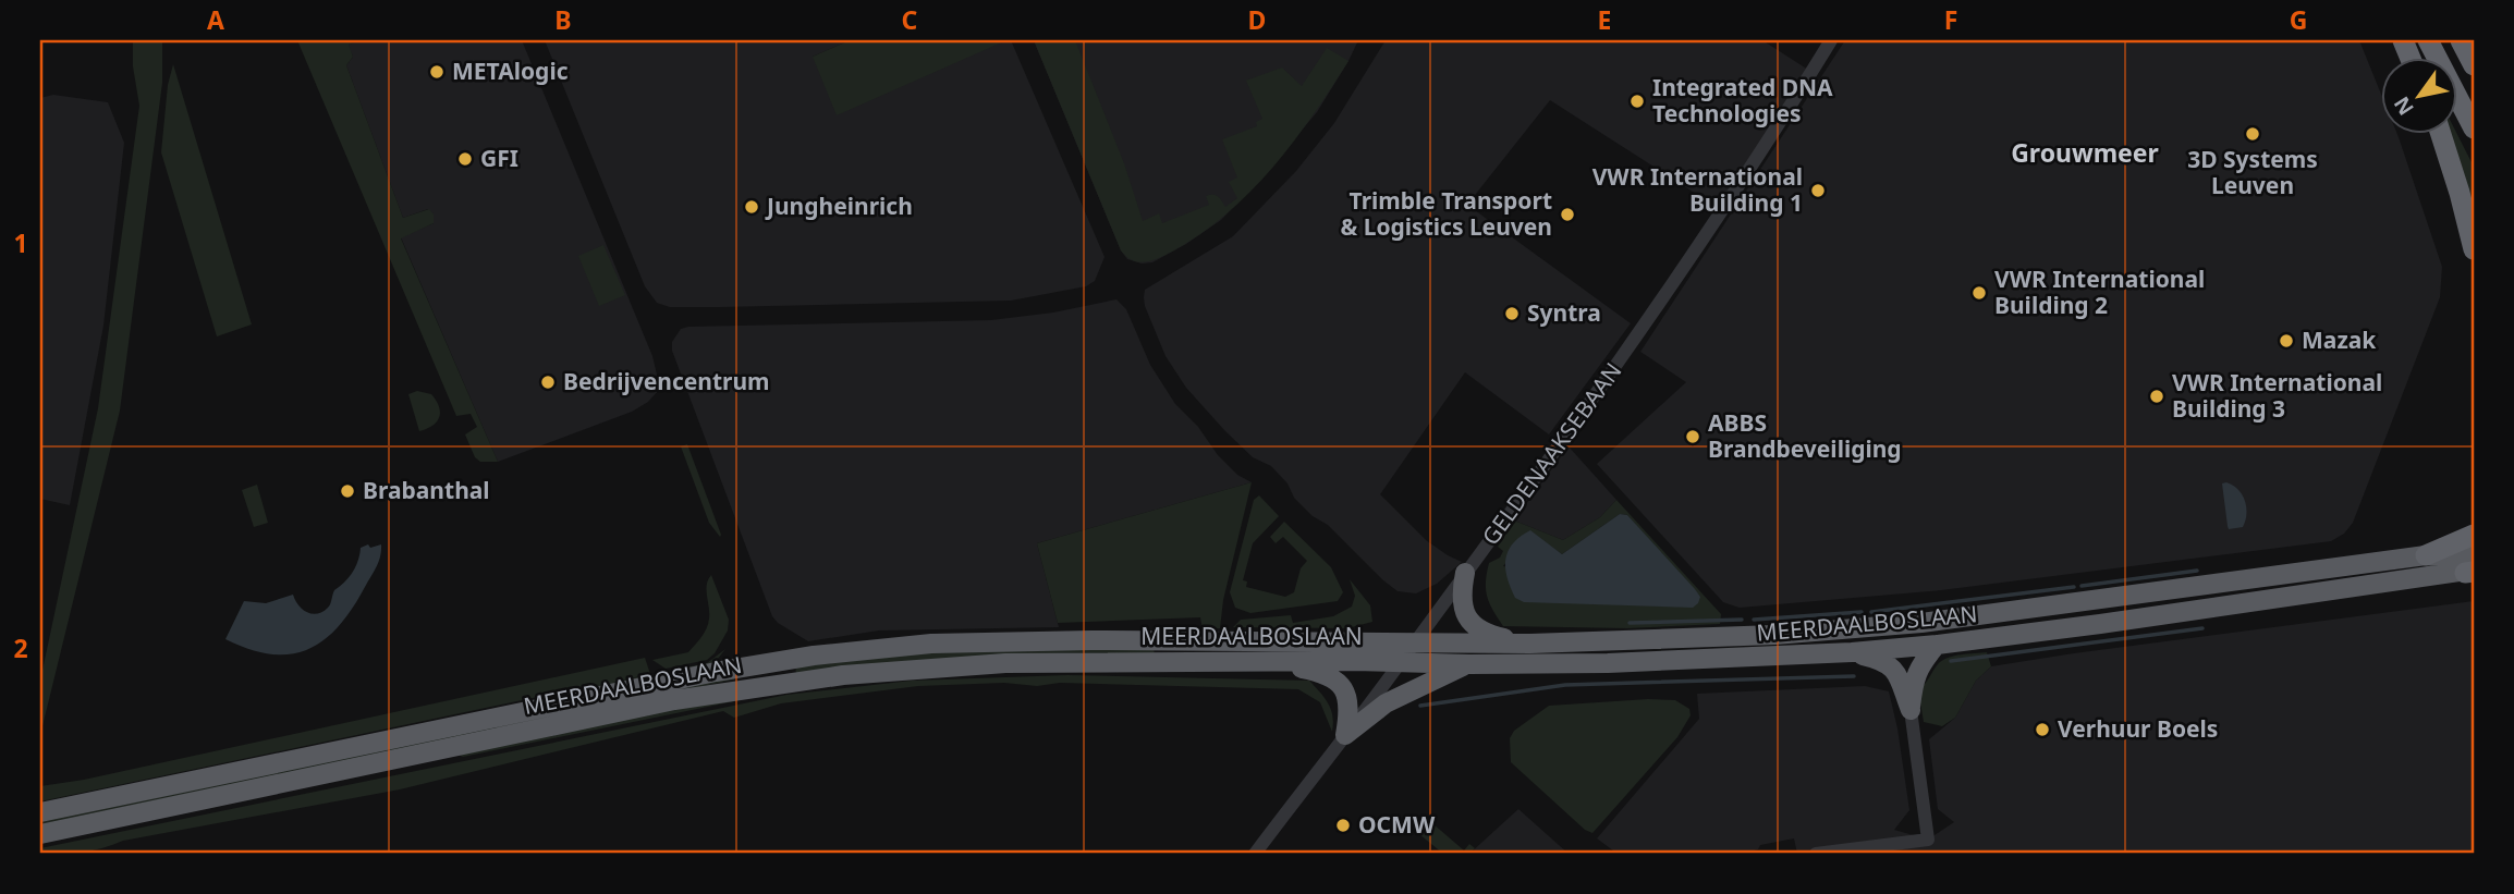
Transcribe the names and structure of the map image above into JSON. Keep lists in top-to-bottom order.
{
  "streets": {
    "highway": ["MEERDAALBOSLAAN"],
    "street": ["GELDENAAKSEBAAN"]
  },
  "crossings": [
    ["GELDENAAKSEBAAN", "MEERDAALBOSLAAN"]
  ],
  "districts": ["Grouwmeer"],
  "places": [
    "METAlogic",
    "Integrated DNA Technologies",
    "3D Systems Leuven",
    "GFI",
    "VWR International Building 1",
    "Jungheinrich",
    "Trimble Transport & Logistics Leuven",
    "VWR International Building 2",
    "Syntra",
    "Mazak",
    "Bedrijvencentrum",
    "VWR International Building 3",
    "ABBS Brandbeveiliging",
    "Brabanthal",
    "Verhuur Boels",
    "OCMW"
  ],
  "north": "bottom left",
  "grid": {
    "columns": [
      "A",
      "B",
      "C",
      "D",
      "E",
      "F",
      "G"
    ],
    "rows": ["1", "2"]
  }
}
